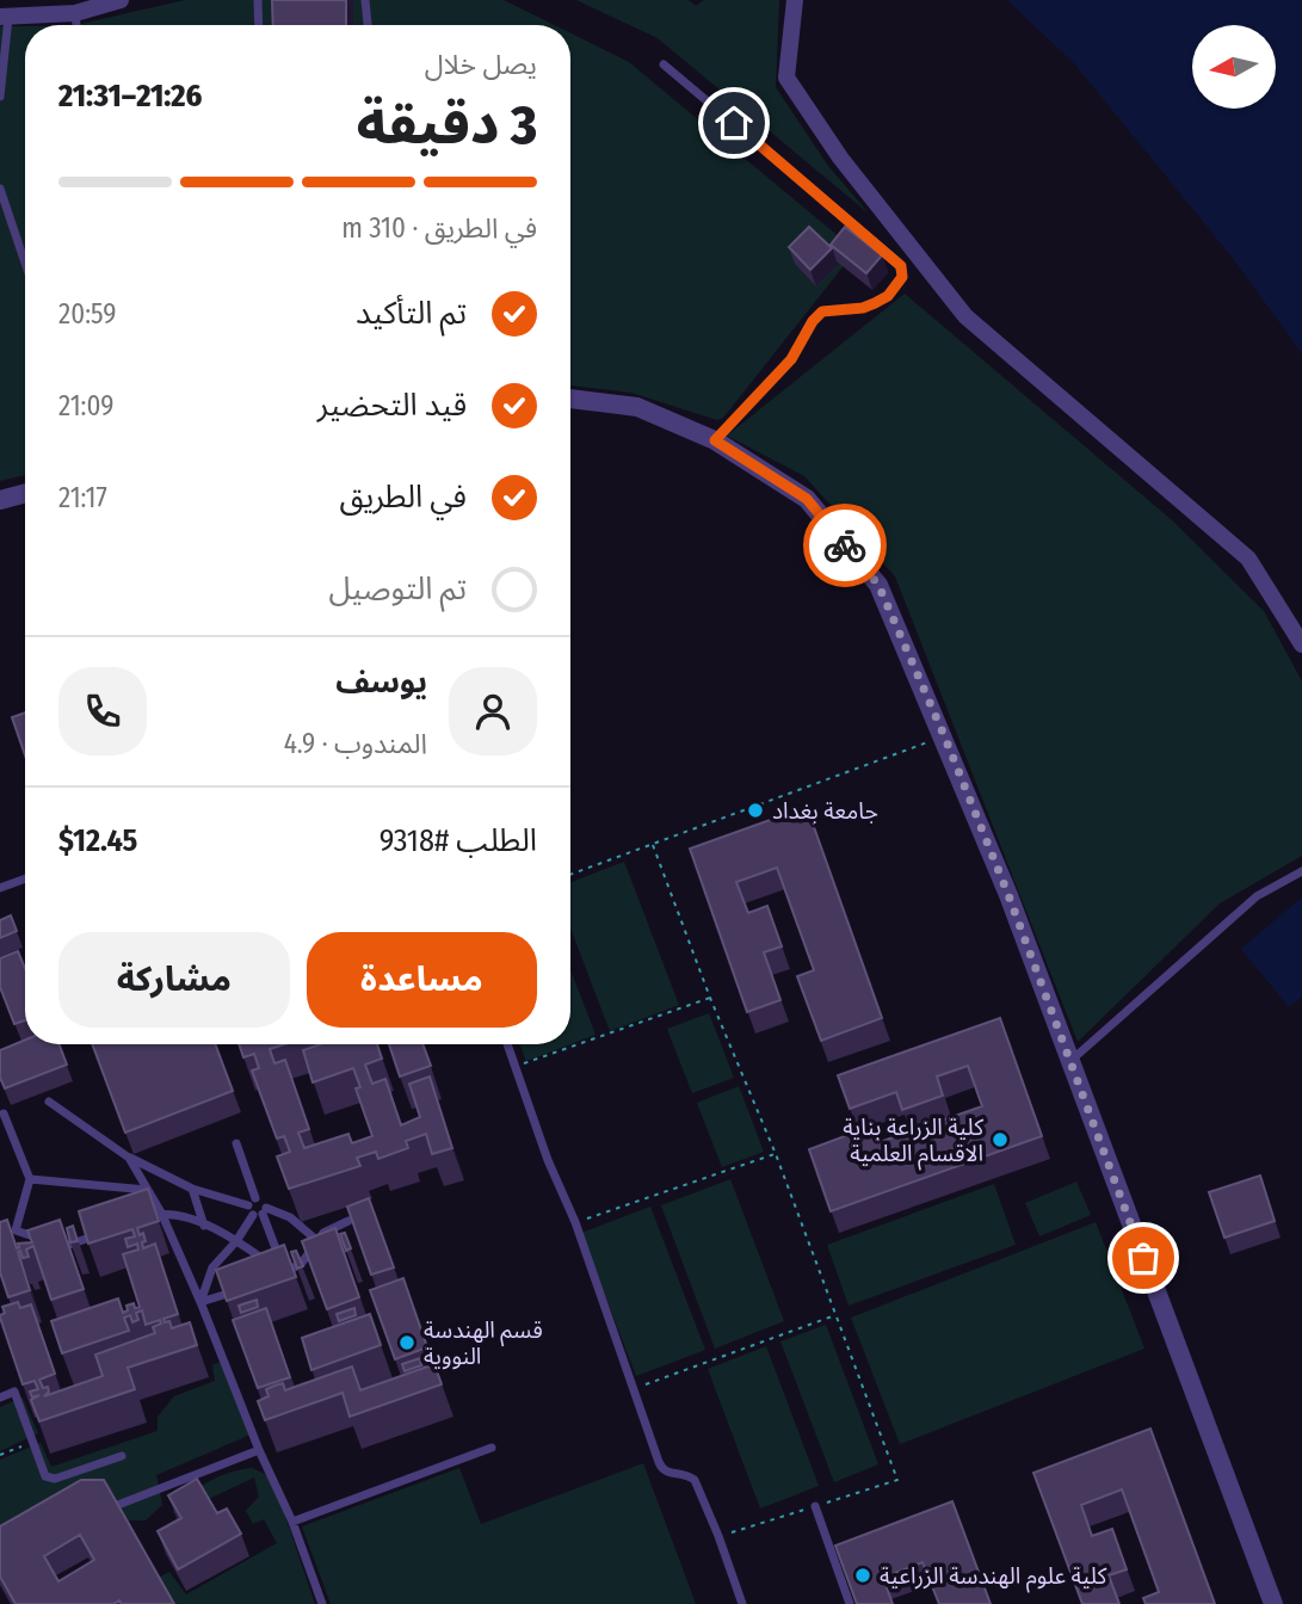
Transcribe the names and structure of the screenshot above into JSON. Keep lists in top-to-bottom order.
{
  "places": [
    "جامعة بغداد",
    "كلية الزراعة بناية الاقسام العلمية",
    "قسم الهندسة النووية",
    "كلية علوم الهندسة الزراعية"
  ],
  "north": "left",
  "page": {
    "heading": ["3 دقيقة", "يصل خلال", "21:26–21:31"],
    "panel": [
      "يوسف",
      "المندوب · 4.9",
      "الطلب #9318",
      "$12.45"
    ],
    "bar": "في الطريق · 310 m",
    "list": [
      ["تم التأكيد", "20:59"],
      ["قيد التحضير", "21:09"],
      ["في الطريق", "21:17"],
      "تم التوصيل"
    ],
    "buttons": ["مساعدة", "مشاركة"]
  }
}
